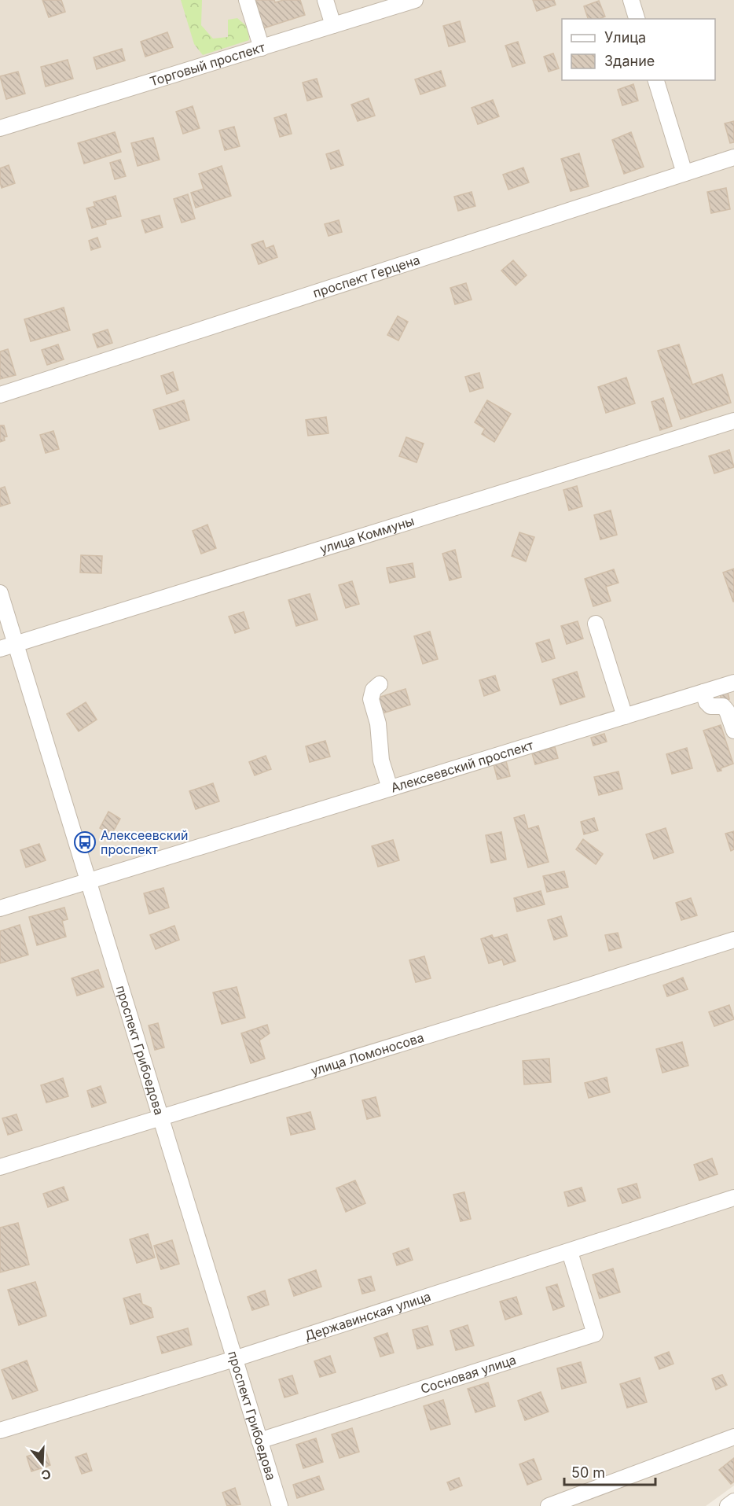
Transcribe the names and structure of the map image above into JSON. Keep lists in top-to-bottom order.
{
  "streets": {
    "street": [
      "Торговый проспект",
      "проспект Герцена",
      "улица Коммуны",
      "Алексеевский проспект",
      "проспект Грибоедова",
      "улица Ломоносова",
      "Державинская улица",
      "Сосновая улица"
    ]
  },
  "crossings": [
    ["улица Коммуны", "проспект Грибоедова"],
    ["Алексеевский проспект", "проспект Грибоедова"],
    ["проспект Грибоедова", "улица Ломоносова"],
    ["проспект Грибоедова", "Державинская улица"],
    ["проспект Грибоедова", "Сосновая улица"],
    ["Державинская улица", "Сосновая улица"]
  ],
  "places": {
    "bus stop": ["Алексеевский проспект"]
  },
  "legend": ["Улица", "Здание"],
  "scale_bar": "50 m",
  "north": "bottom"
}
